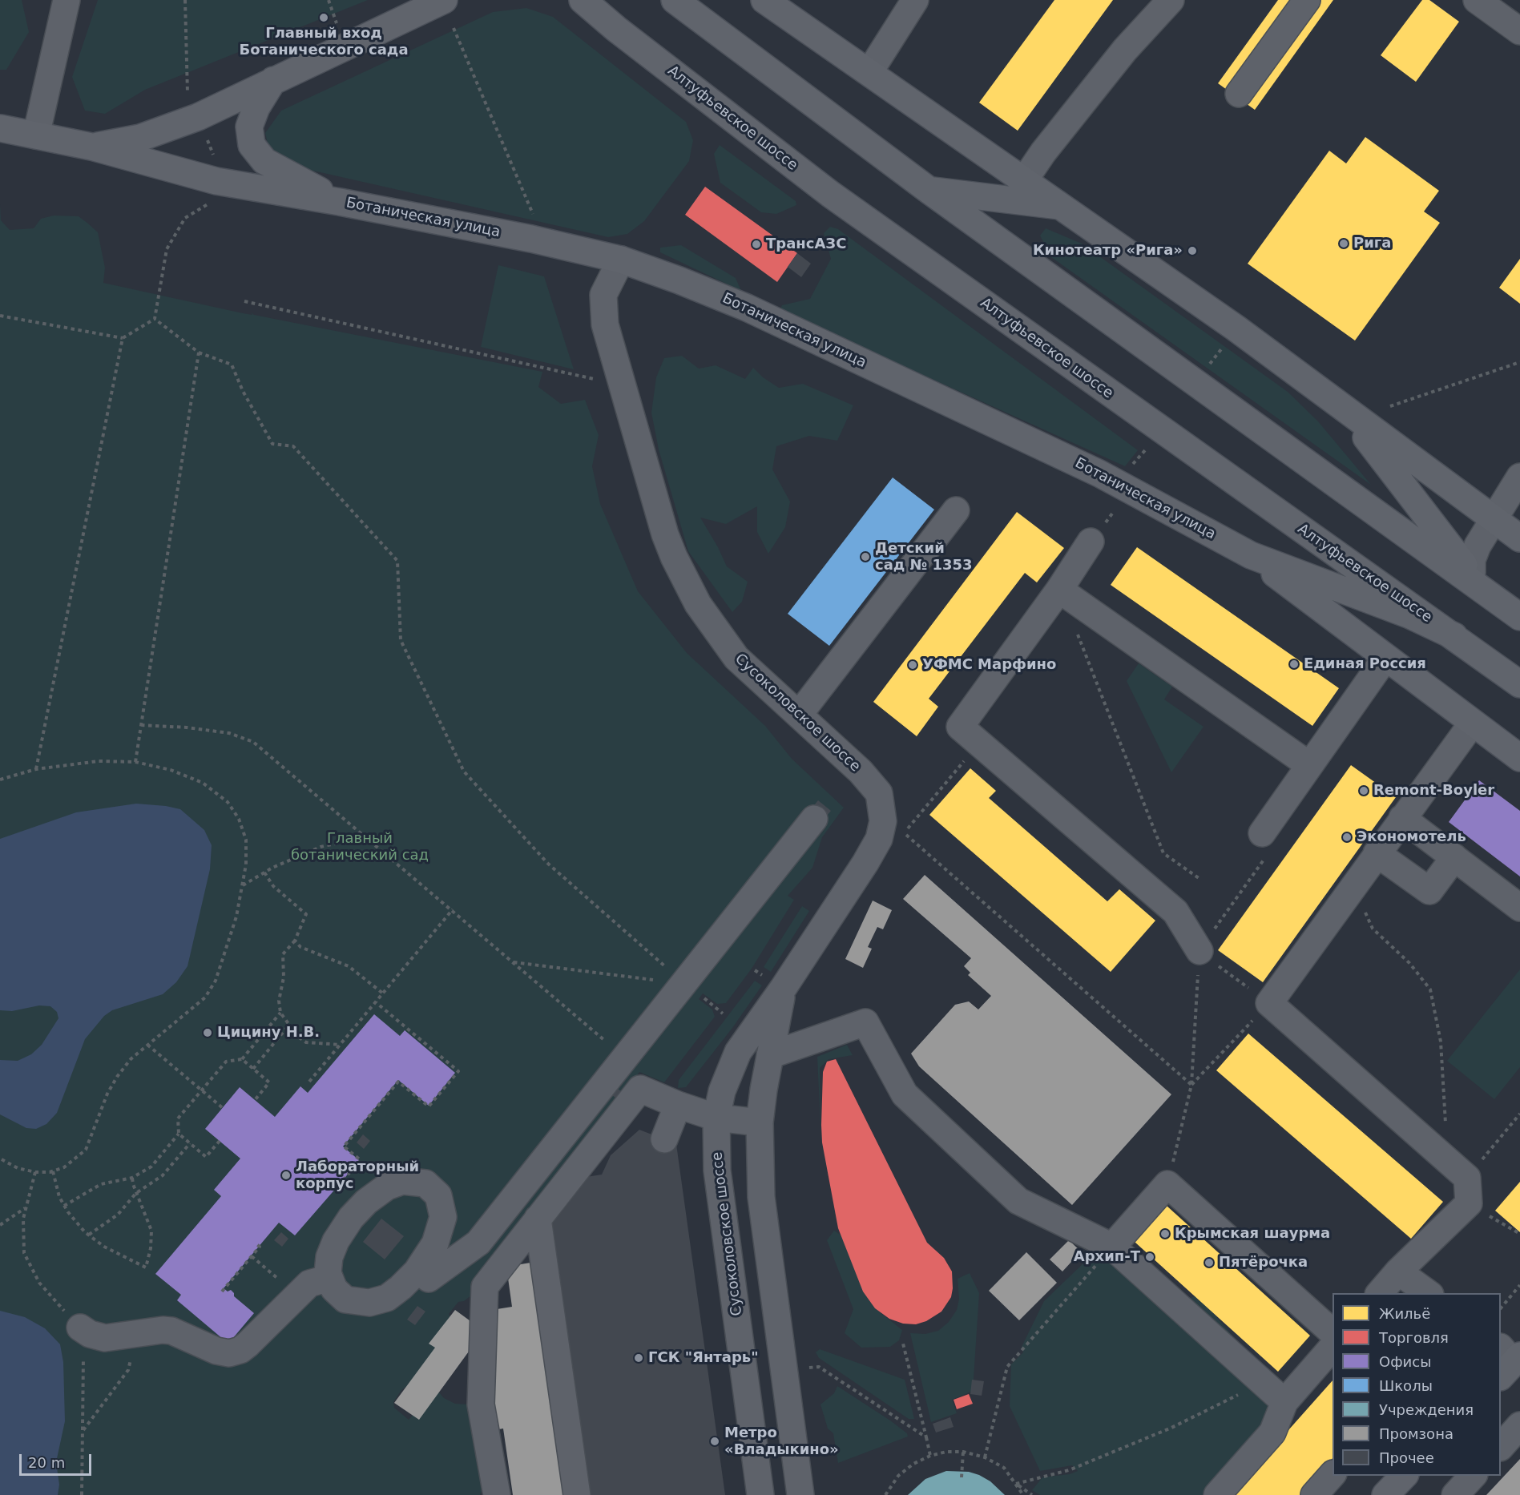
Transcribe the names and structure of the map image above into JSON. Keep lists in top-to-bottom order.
{
  "streets": {
    "main road": ["Алтуфьевское шоссе", "Ботаническая улица"],
    "street": ["Сусоколовское шоссе"]
  },
  "crossings": [
    ["Алтуфьевское шоссе", "Ботаническая улица"],
    ["Ботаническая улица", "Сусоколовское шоссе"]
  ],
  "parks": ["Главный ботанический сад"],
  "places": [
    "Главный вход Ботанического сада",
    "Рига",
    "ТрансАЗС",
    "Кинотеатр «Рига»",
    "Детский сад № 1353",
    "Единая Россия",
    "УФМС Марфино",
    "Remont-Boyler",
    "Экономотель",
    "Цицину Н.В.",
    "Лабораторный корпус",
    "Крымская шаурма",
    "Архип-Т",
    "Пятёрочка",
    "ГСК \"Янтарь\"",
    "Метро «Владыкино»"
  ],
  "legend": [
    "Жильё",
    "Торговля",
    "Офисы",
    "Школы",
    "Учреждения",
    "Промзона",
    "Прочее"
  ],
  "scale_bar": "20 m"
}
